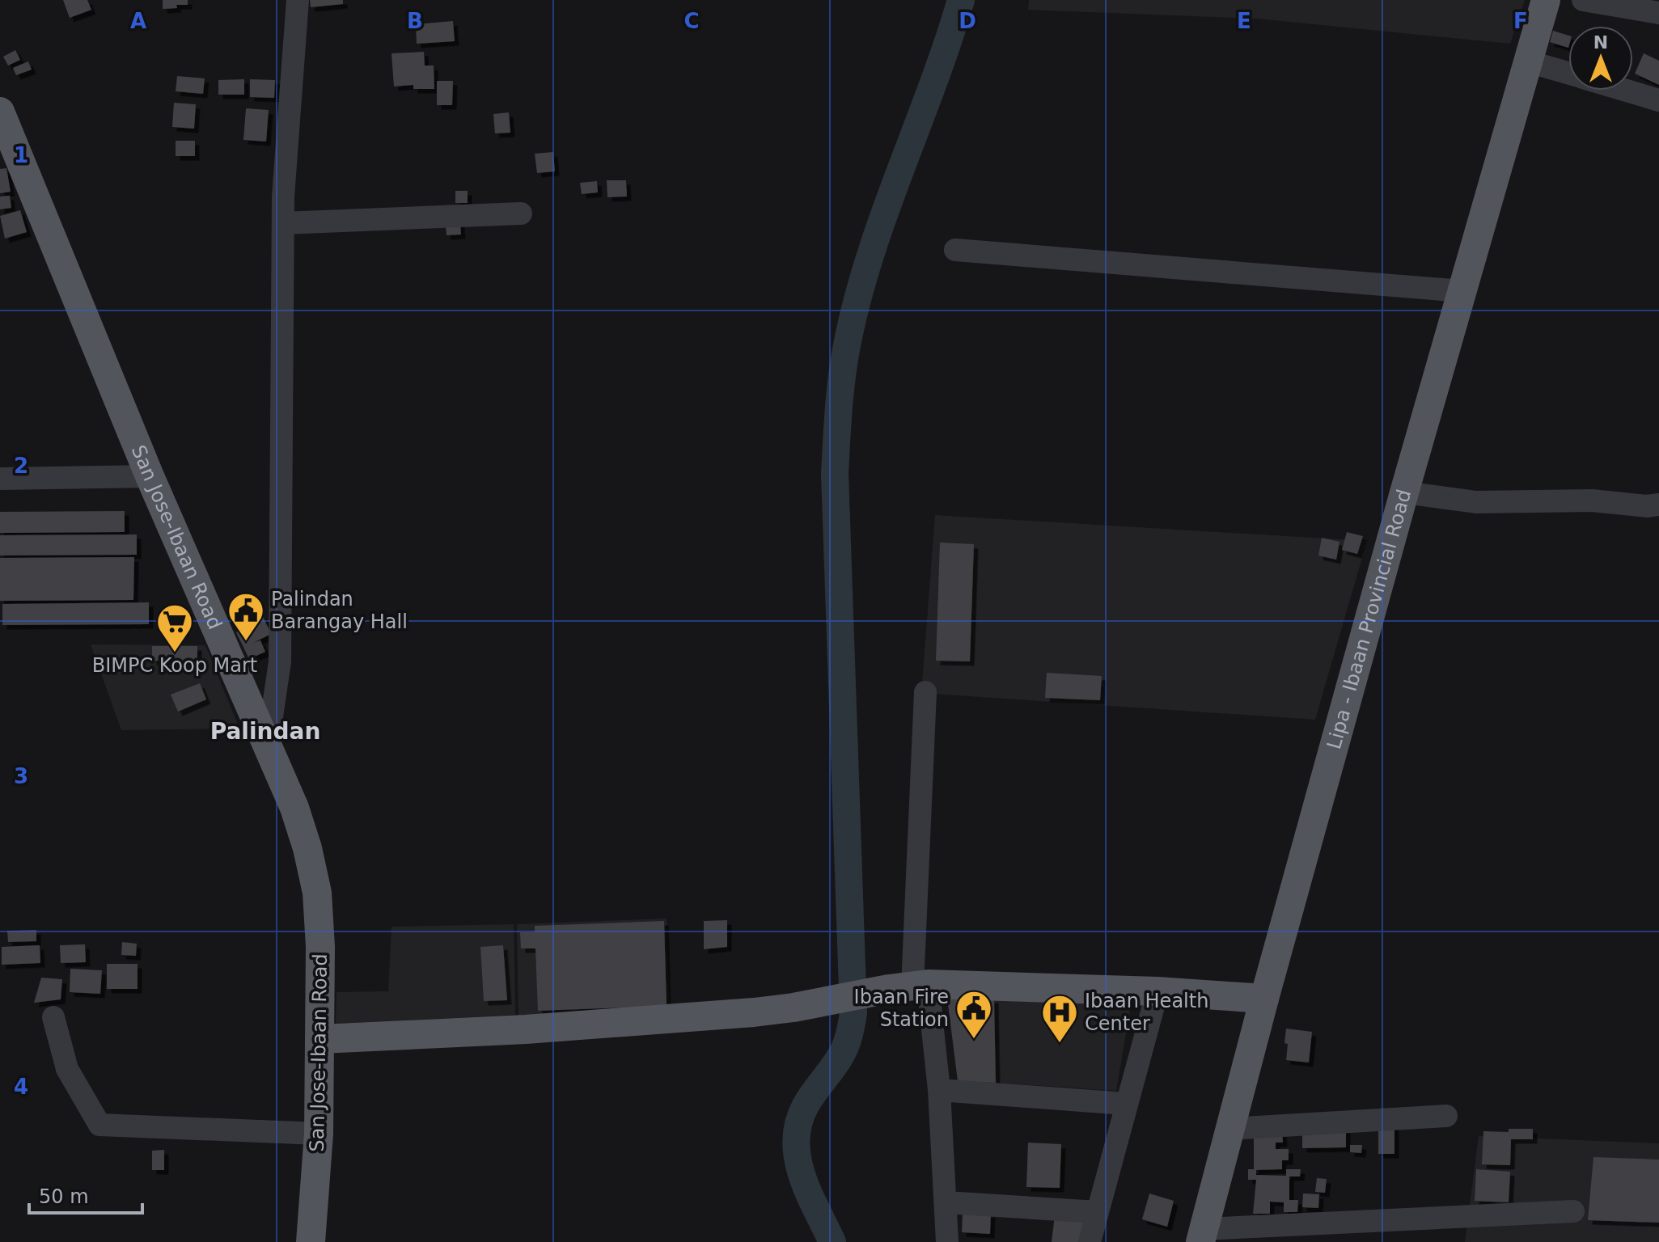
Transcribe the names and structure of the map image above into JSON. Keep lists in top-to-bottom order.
{
  "streets": {
    "main road": ["San Jose-Ibaan Road", "Lipa - Ibaan Provincial Road"]
  },
  "districts": ["Palindan"],
  "places": {
    "public building": ["Palindan Barangay Hall", "Ibaan Fire Station"],
    "supermarket": ["BIMPC Koop Mart"],
    "hospital": ["Ibaan Health Center"]
  },
  "scale_bar": "50 m",
  "north": "top",
  "grid": {
    "columns": [
      "A",
      "B",
      "C",
      "D",
      "E",
      "F"
    ],
    "rows": [
      "1",
      "2",
      "3",
      "4"
    ]
  }
}
